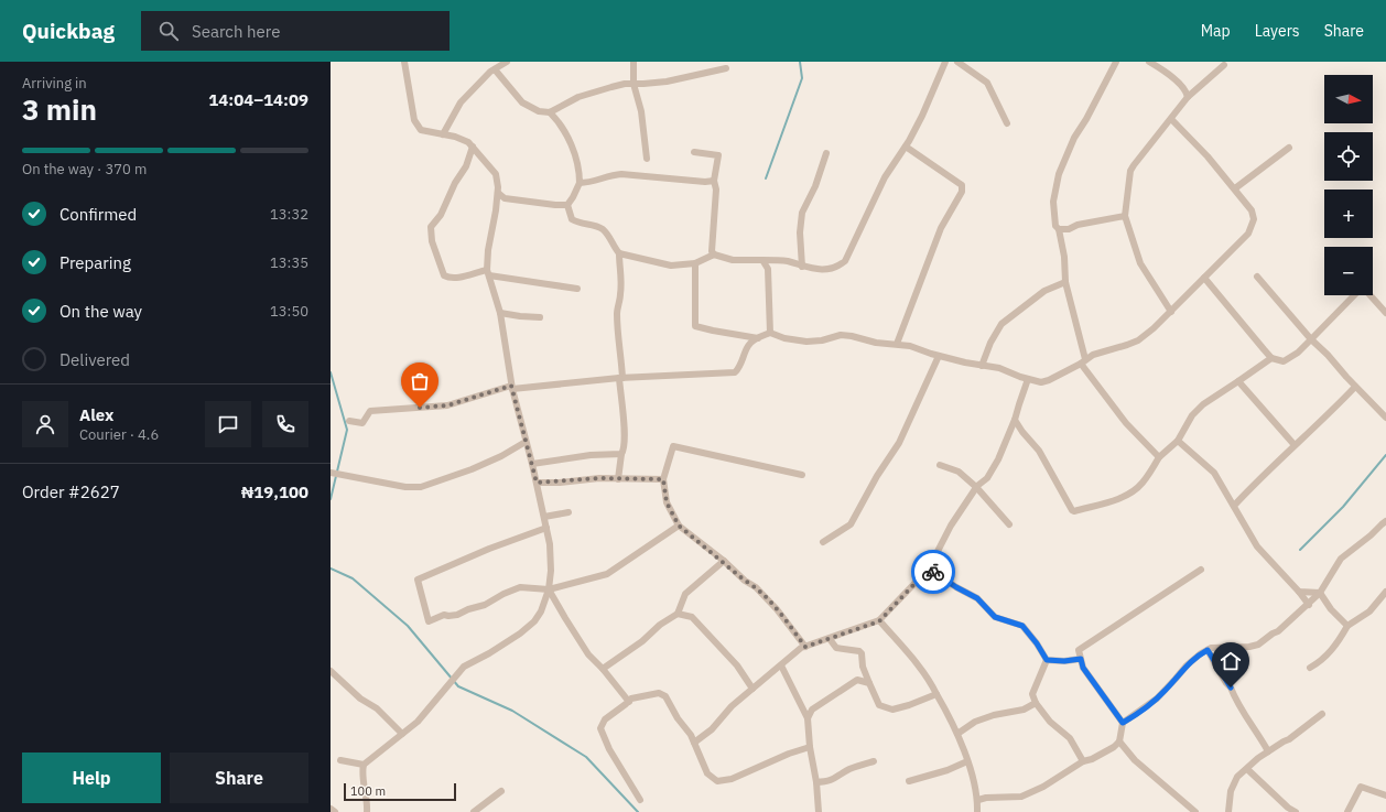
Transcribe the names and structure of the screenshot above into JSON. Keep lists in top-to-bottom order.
{
  "scale_bar": "100 m",
  "north": "right",
  "page": {
    "header": "Quickbag",
    "search": "Search here",
    "nav": ["Map", "Layers", "Share"],
    "heading": ["3 min", "Arriving in", "14:04–14:09"],
    "panel": [
      "Alex",
      "Courier · 4.6",
      "Order #2627",
      "₦19,100"
    ],
    "map_buttons": ["+", "−"],
    "bar": "On the way · 370 m",
    "list": [
      ["Confirmed", "13:32"],
      ["Preparing", "13:35"],
      ["On the way", "13:50"],
      "Delivered"
    ],
    "buttons": ["Help", "Share"],
    "scale": "100 m"
  }
}
